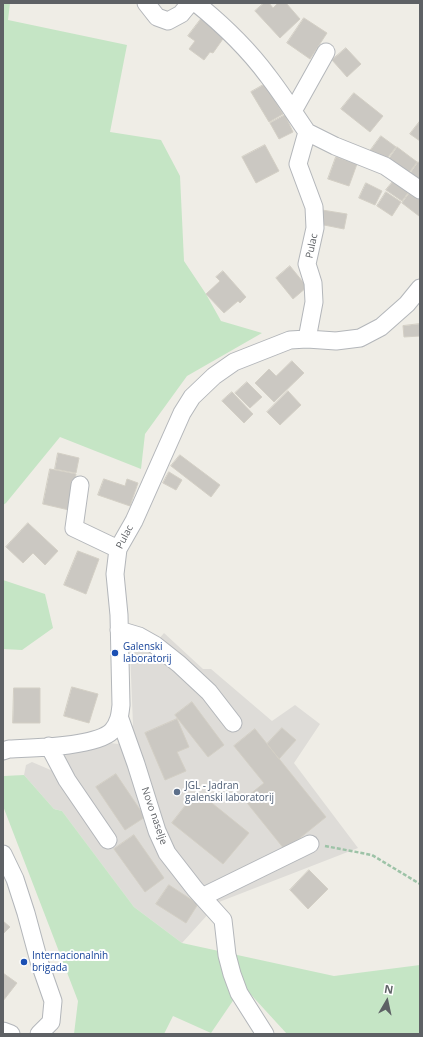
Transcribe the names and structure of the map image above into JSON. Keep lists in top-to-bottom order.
{
  "streets": {
    "street": ["Pulac", "Novo naselje"]
  },
  "crossings": [
    ["Pulac", "Novo naselje"]
  ],
  "places": ["Galenski laboratorij", "JGL - Jadran galenski laboratorij", "Internacionalnih brigada"],
  "north": "top"
}
